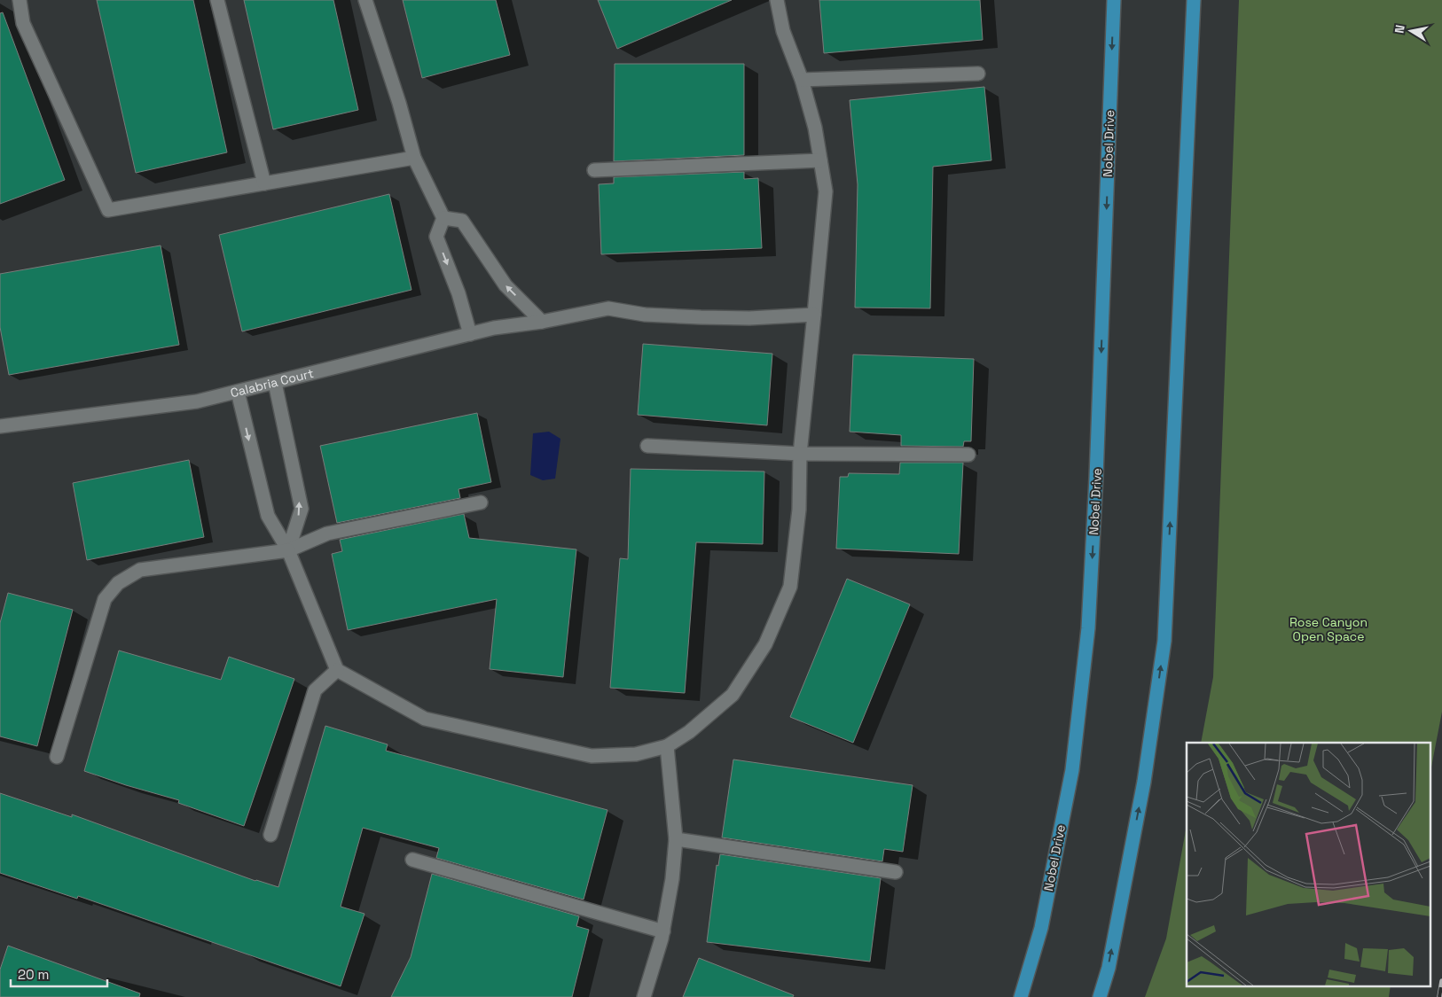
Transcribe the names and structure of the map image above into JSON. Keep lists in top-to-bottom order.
{
  "streets": {
    "main road": ["Nobel Drive"],
    "street": ["Calabria Court"]
  },
  "parks": ["Rose Canyon Open Space"],
  "scale_bar": "20 m",
  "north": "left"
}
